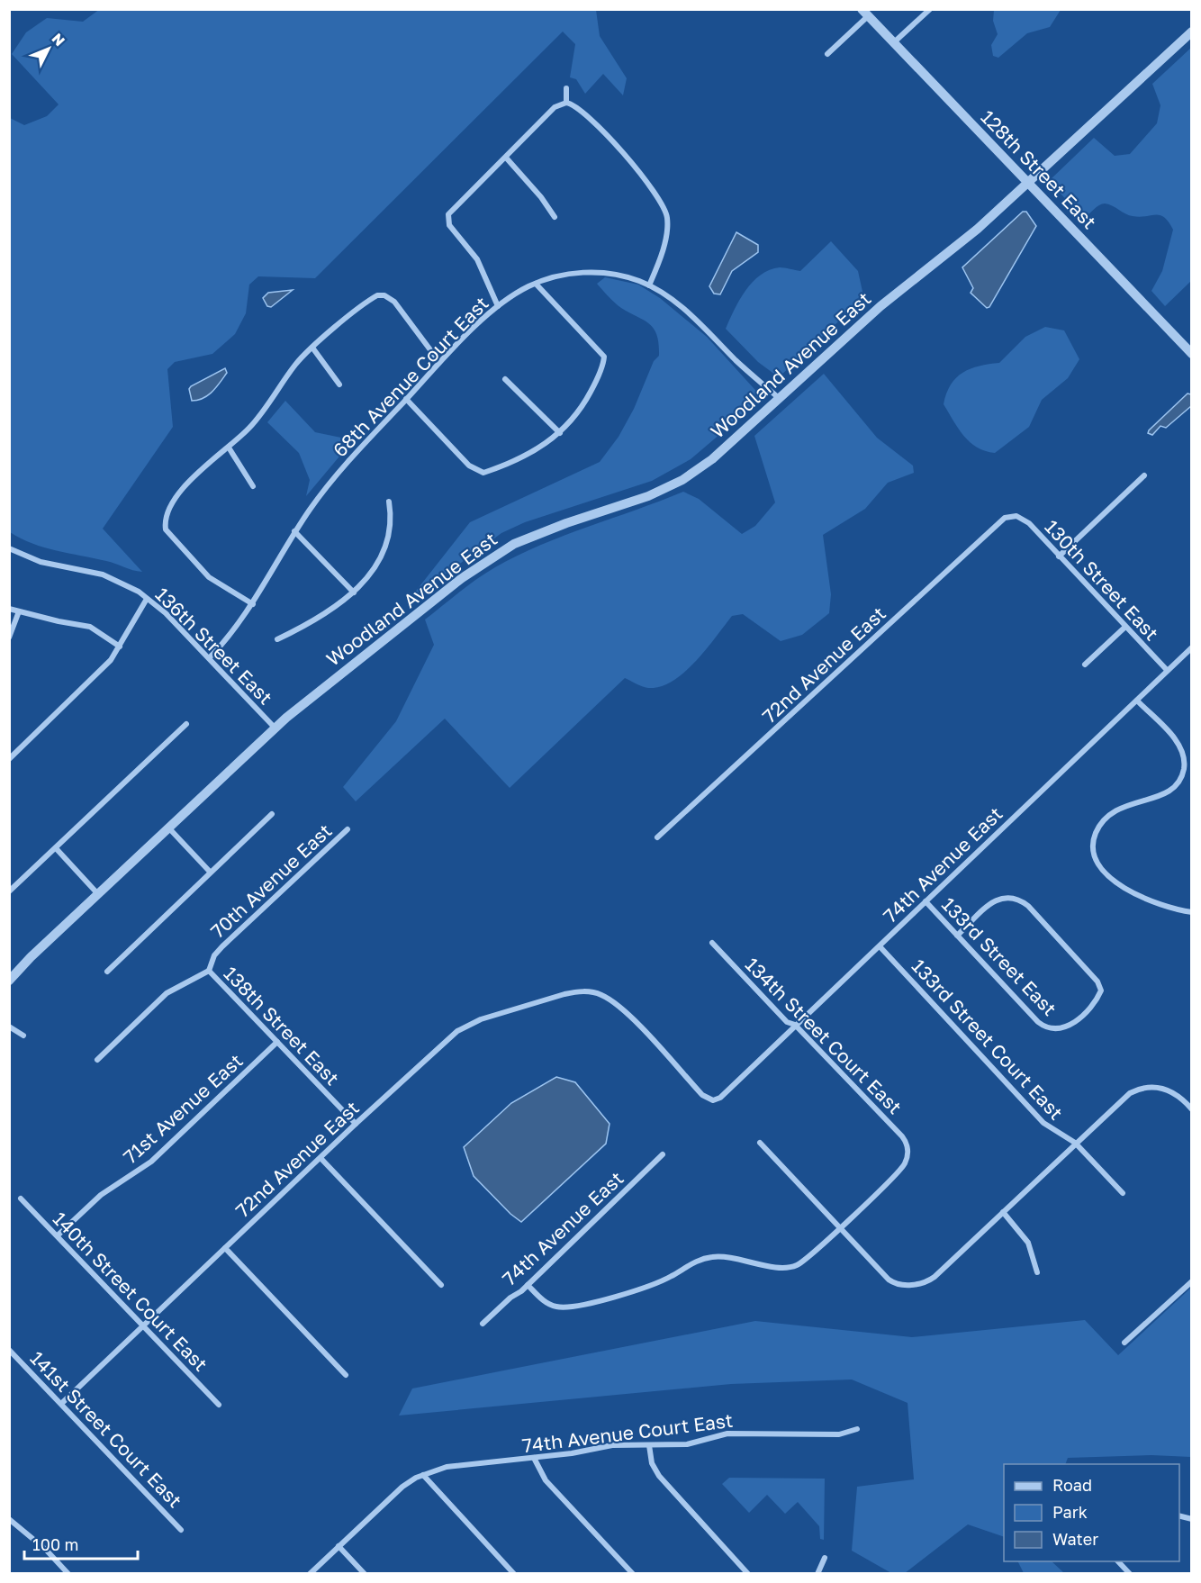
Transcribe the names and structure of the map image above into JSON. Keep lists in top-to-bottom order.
{
  "streets": {
    "street": [
      "128th Street East",
      "Woodland Avenue East",
      "68th Avenue Court East",
      "130th Street East",
      "136th Street East",
      "72nd Avenue East",
      "74th Avenue East",
      "70th Avenue East",
      "133rd Street East",
      "138th Street East",
      "134th Street Court East",
      "133rd Street Court East",
      "71st Avenue East",
      "140th Street Court East",
      "141st Street Court East",
      "74th Avenue Court East"
    ]
  },
  "crossings": [
    ["128th Street East", "Woodland Avenue East"],
    ["Woodland Avenue East", "68th Avenue Court East"],
    ["Woodland Avenue East", "136th Street East"],
    ["68th Avenue Court East", "136th Street East"],
    ["130th Street East", "72nd Avenue East"],
    ["130th Street East", "74th Avenue East"],
    ["72nd Avenue East", "74th Avenue East"],
    ["72nd Avenue East", "138th Street East"],
    ["72nd Avenue East", "140th Street Court East"],
    ["72nd Avenue East", "141st Street Court East"],
    ["74th Avenue East", "133rd Street East"],
    ["74th Avenue East", "134th Street Court East"],
    ["74th Avenue East", "133rd Street Court East"],
    ["70th Avenue East", "138th Street East"],
    ["138th Street East", "71st Avenue East"],
    ["71st Avenue East", "140th Street Court East"]
  ],
  "legend": ["Road", "Park", "Water"],
  "scale_bar": "100 m",
  "north": "top right"
}
